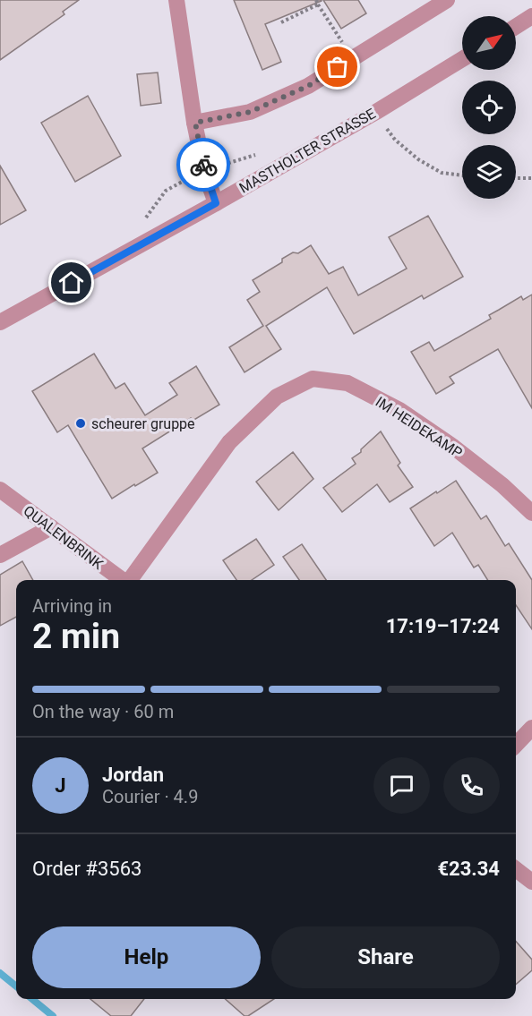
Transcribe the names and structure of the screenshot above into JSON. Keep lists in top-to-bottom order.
{
  "streets": {
    "street": ["MASTHOLTER STRASSE", "IM HEIDEKAMP", "QUALENBRINK"]
  },
  "places": ["scheurer gruppe"],
  "north": "top right",
  "page": {
    "heading": ["2 min", "Arriving in", "17:19–17:24"],
    "panel": [
      "Jordan",
      "Courier · 4.9",
      "Order #3563",
      "€23.34"
    ],
    "bar": "On the way · 60 m",
    "round": "J",
    "buttons": ["Help", "Share"]
  }
}
